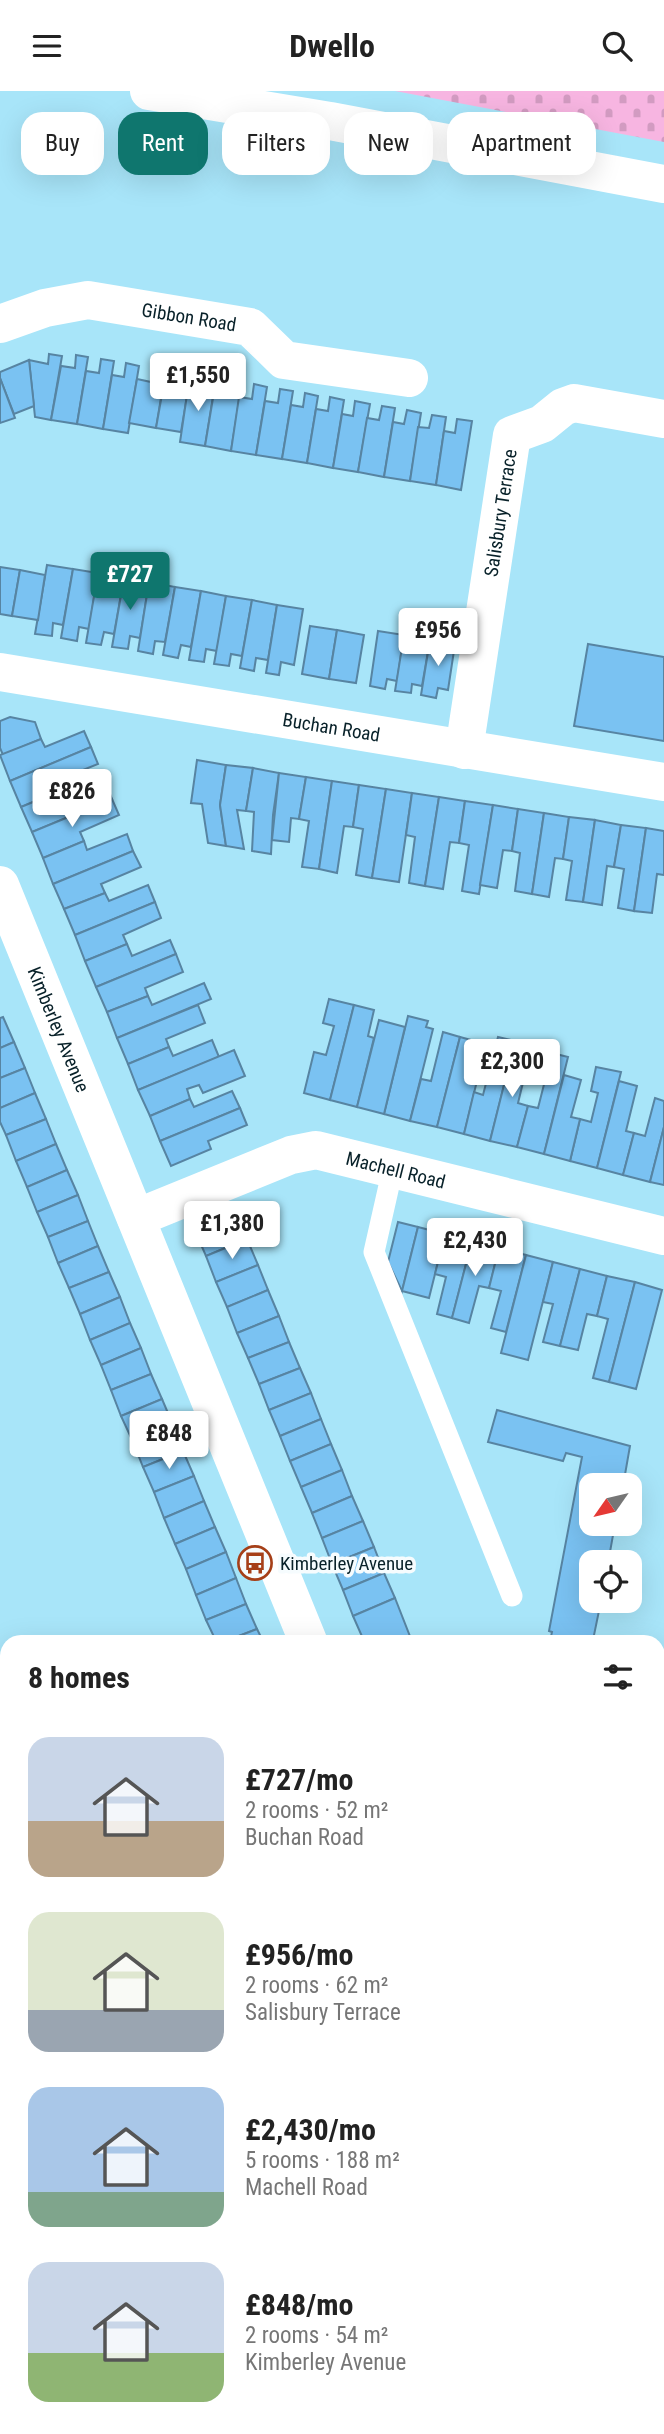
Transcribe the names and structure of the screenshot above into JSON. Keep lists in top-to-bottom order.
{
  "streets": {
    "street": [
      "Gibbon Road",
      "Salisbury Terrace",
      "Buchan Road",
      "Kimberley Avenue",
      "Machell Road"
    ]
  },
  "crossings": [
    ["Salisbury Terrace", "Buchan Road"],
    ["Kimberley Avenue", "Machell Road"]
  ],
  "places": {
    "bus stop": ["Kimberley Avenue"]
  },
  "north": "bottom left",
  "page": {
    "header": "Dwello",
    "chip": [
      "Buy",
      "Rent",
      "Filters",
      "New",
      "Apartment"
    ],
    "price": [
      "£1,550",
      "£727",
      "£956",
      "£826",
      "£2,300",
      "£1,380",
      "£2,430",
      "£848"
    ],
    "heading": "8 homes",
    "list": [
      {
        "name": "£727/mo",
        "note": "2 rooms · 52 m² · Buchan Road"
      },
      {
        "name": "£956/mo",
        "note": "2 rooms · 62 m² · Salisbury Terrace"
      },
      {
        "name": "£2,430/mo",
        "note": "5 rooms · 188 m² · Machell Road"
      },
      {
        "name": "£848/mo",
        "note": "2 rooms · 54 m² · Kimberley Avenue"
      }
    ]
  }
}
